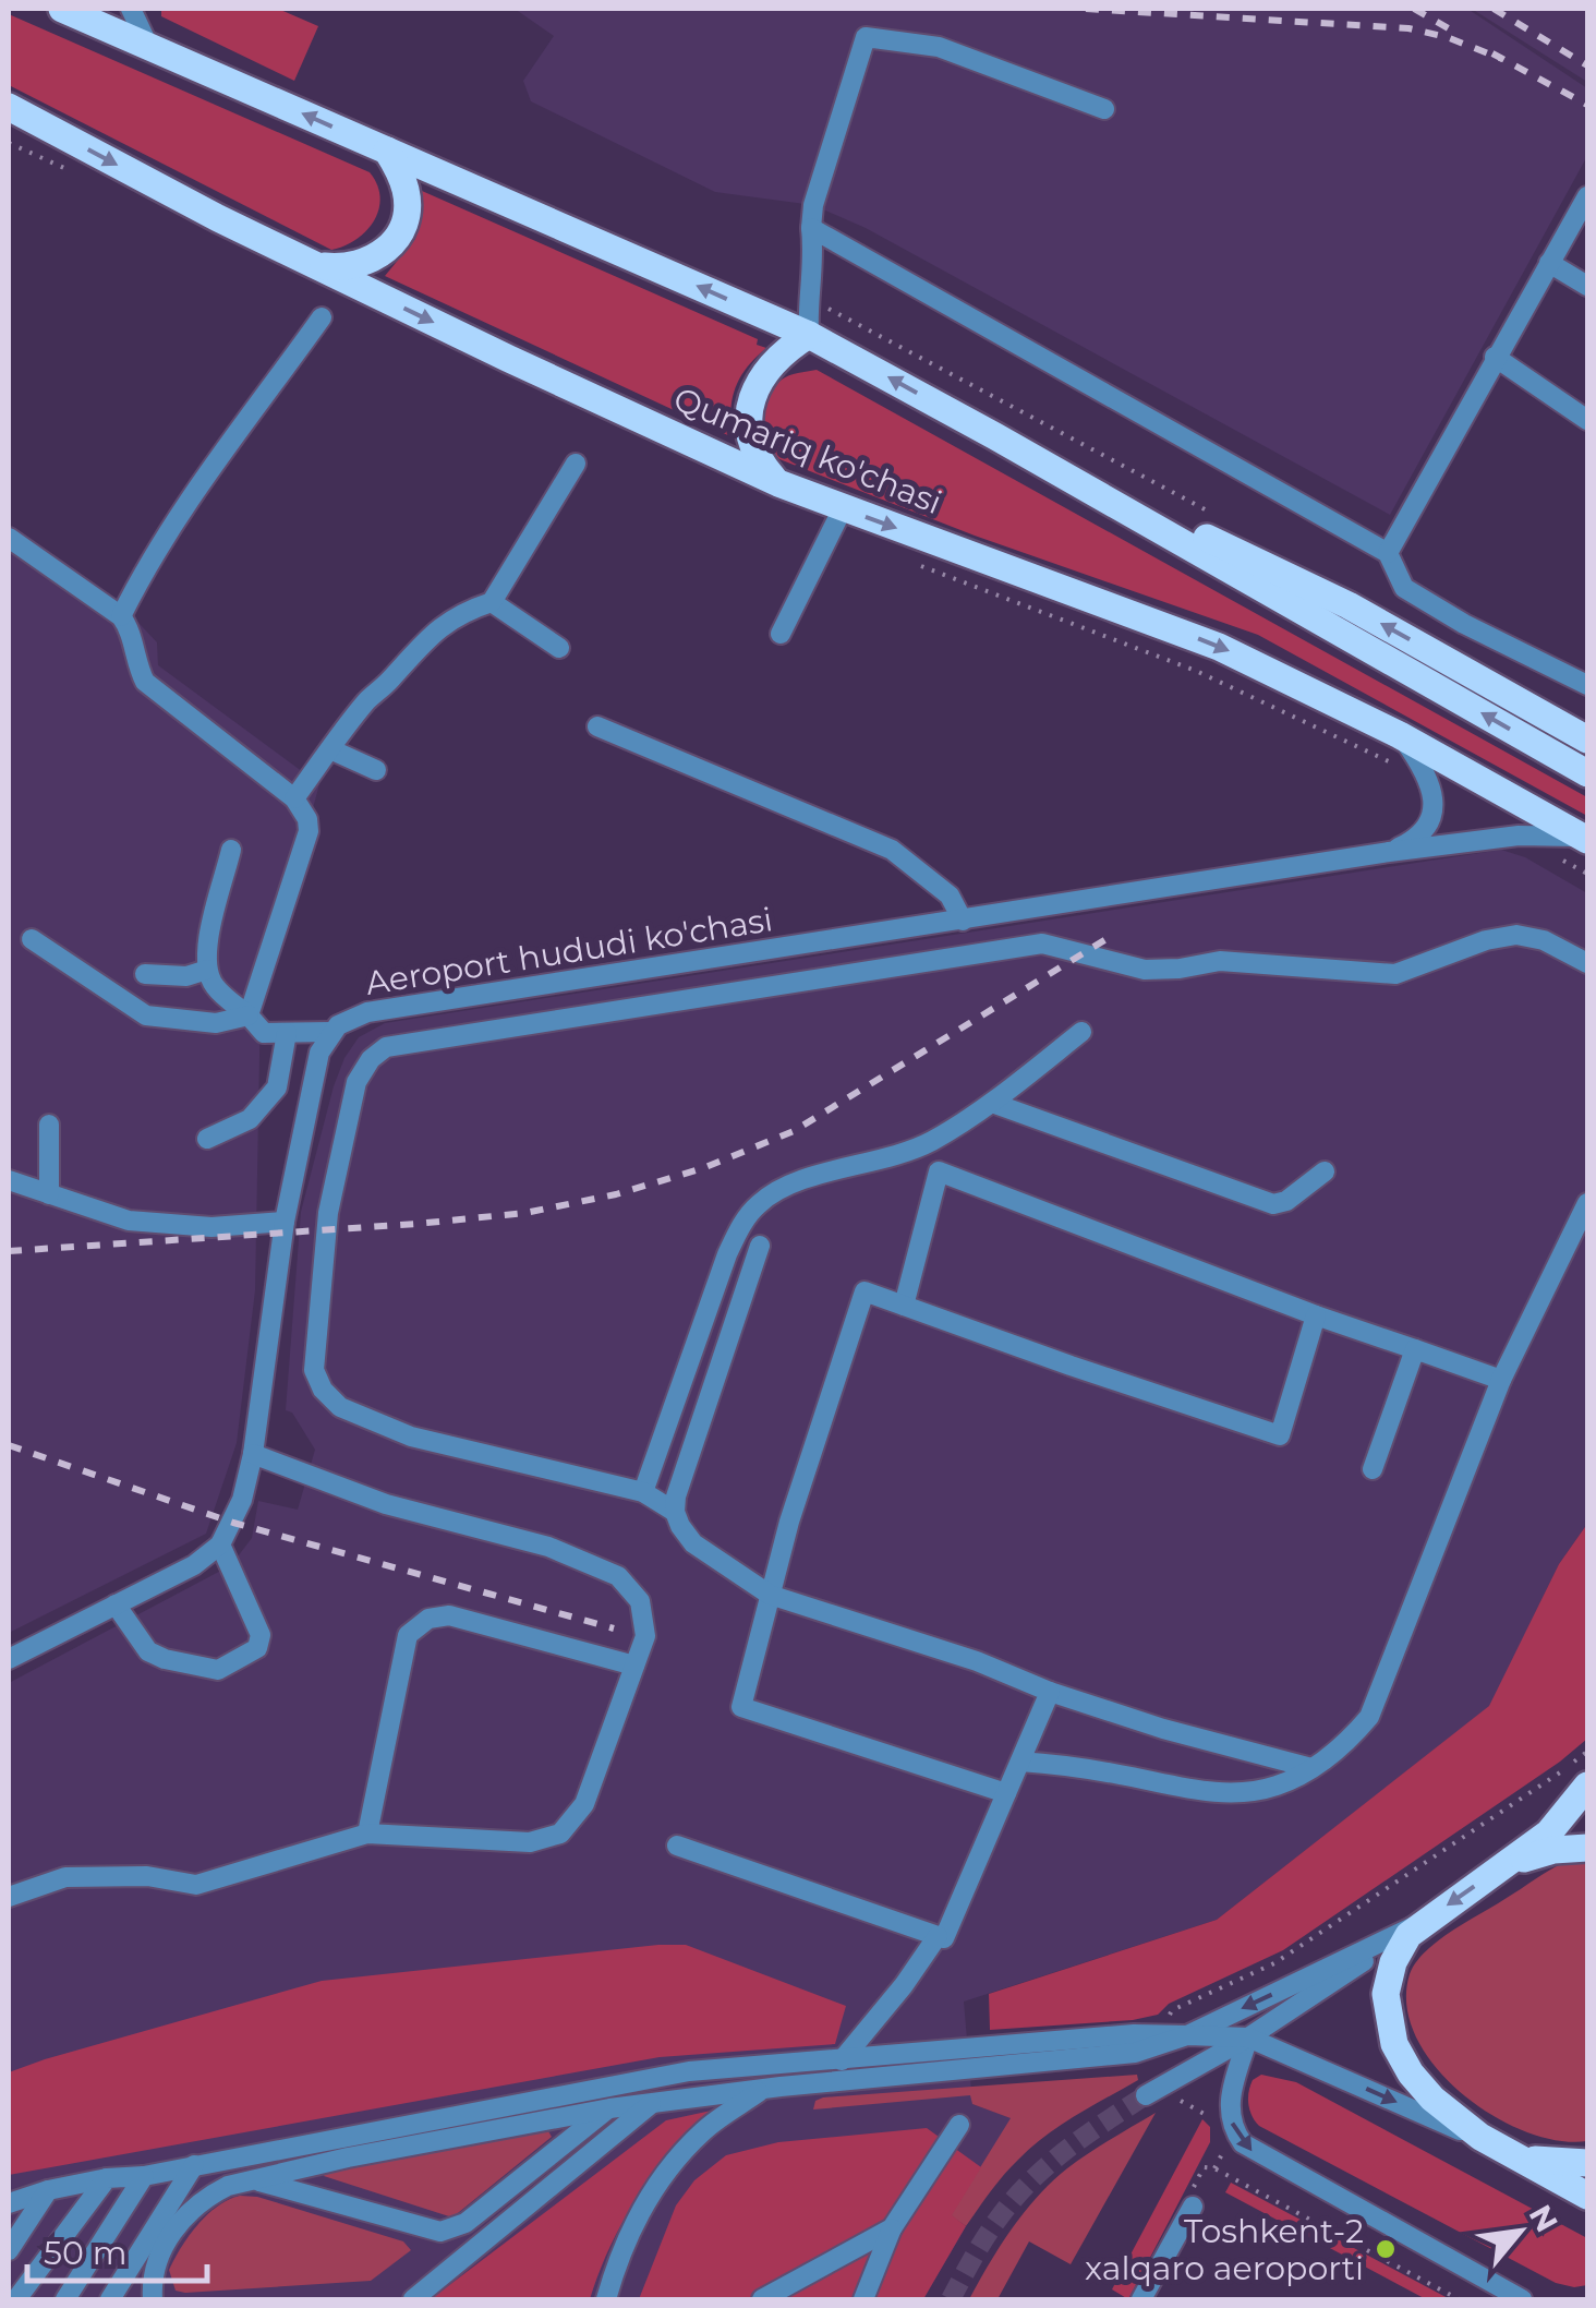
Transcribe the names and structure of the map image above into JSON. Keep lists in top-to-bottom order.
{
  "streets": {
    "main road": ["Qumariq ko'chasi"],
    "street": ["Aeroport hududi ko'chasi"]
  },
  "crossings": [
    ["Qumariq ko'chasi", "Aeroport hududi ko'chasi"]
  ],
  "places": ["Toshkent-2 xalqaro aeroporti"],
  "scale_bar": "50 m",
  "north": "top right"
}
